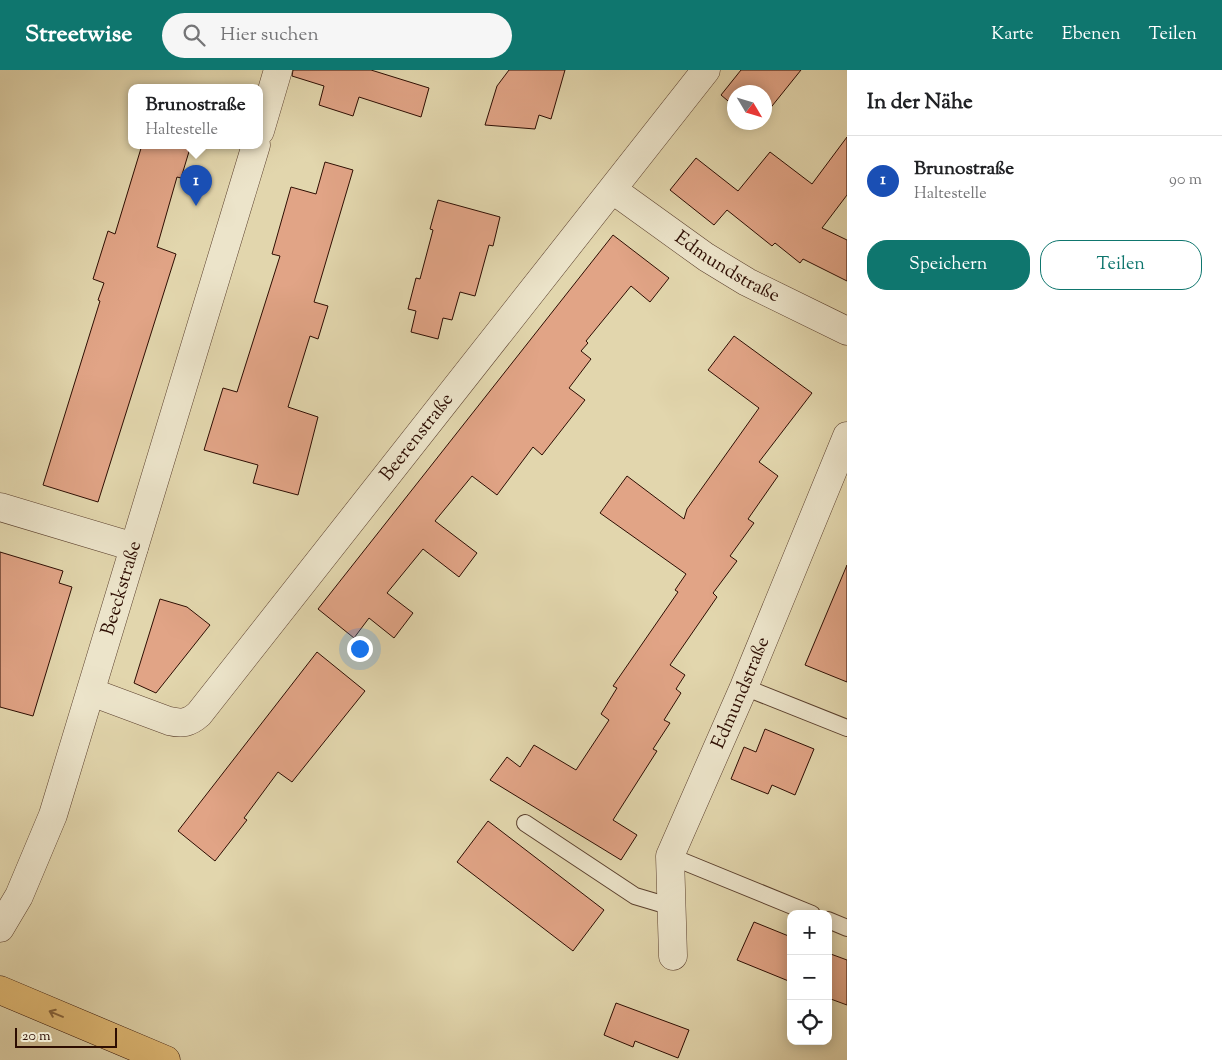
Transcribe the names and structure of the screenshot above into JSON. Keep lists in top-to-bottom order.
{
  "streets": {
    "street": ["Edmundstraße", "Beerenstraße", "Beeckstraße"]
  },
  "crossings": [
    ["Edmundstraße", "Beerenstraße"],
    ["Beerenstraße", "Beeckstraße"]
  ],
  "scale_bar": "20 m",
  "north": "bottom right",
  "page": {
    "header": "Streetwise",
    "search": "Hier suchen",
    "nav": ["Karte", "Ebenen", "Teilen"],
    "heading": "In der Nähe",
    "popup": ["Brunostraße", "Haltestelle"],
    "list": [
      {
        "mark": "1",
        "name": "Brunostraße",
        "note": "Haltestelle",
        "value": "90 m"
      }
    ],
    "pins": "1",
    "buttons": ["Speichern", "Teilen"],
    "map_buttons": ["+", "−"],
    "scale": "20 m"
  }
}
